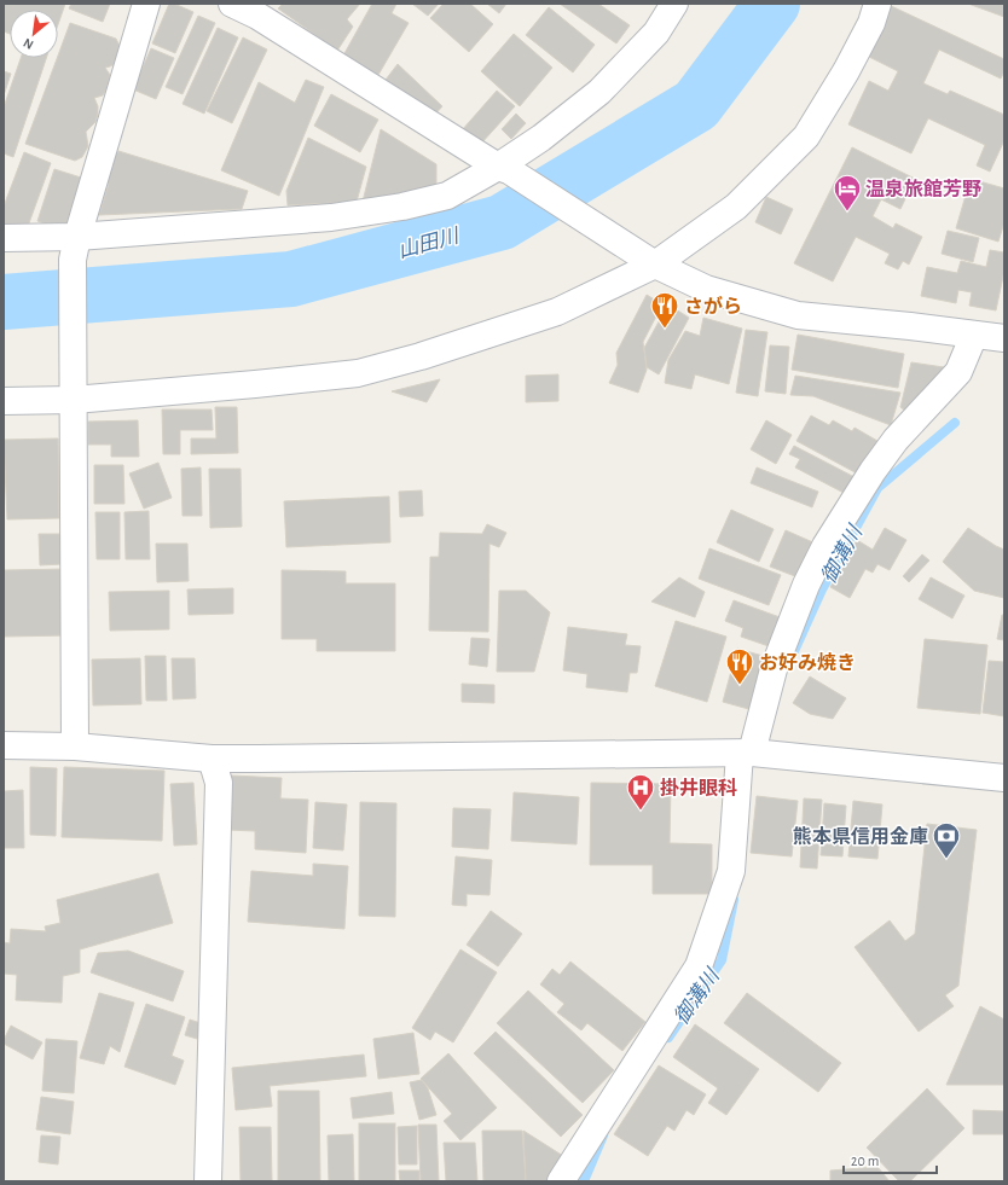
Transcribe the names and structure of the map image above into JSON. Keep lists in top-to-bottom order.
{
  "water": ["山田川", "御溝川"],
  "places": {
    "hotel": ["温泉旅館芳野"],
    "restaurant": ["さがら", "お好み焼き"],
    "hospital": ["掛井眼科"],
    "bank": ["熊本県信用金庫"]
  },
  "scale_bar": "20 m",
  "north": "bottom left"
}
